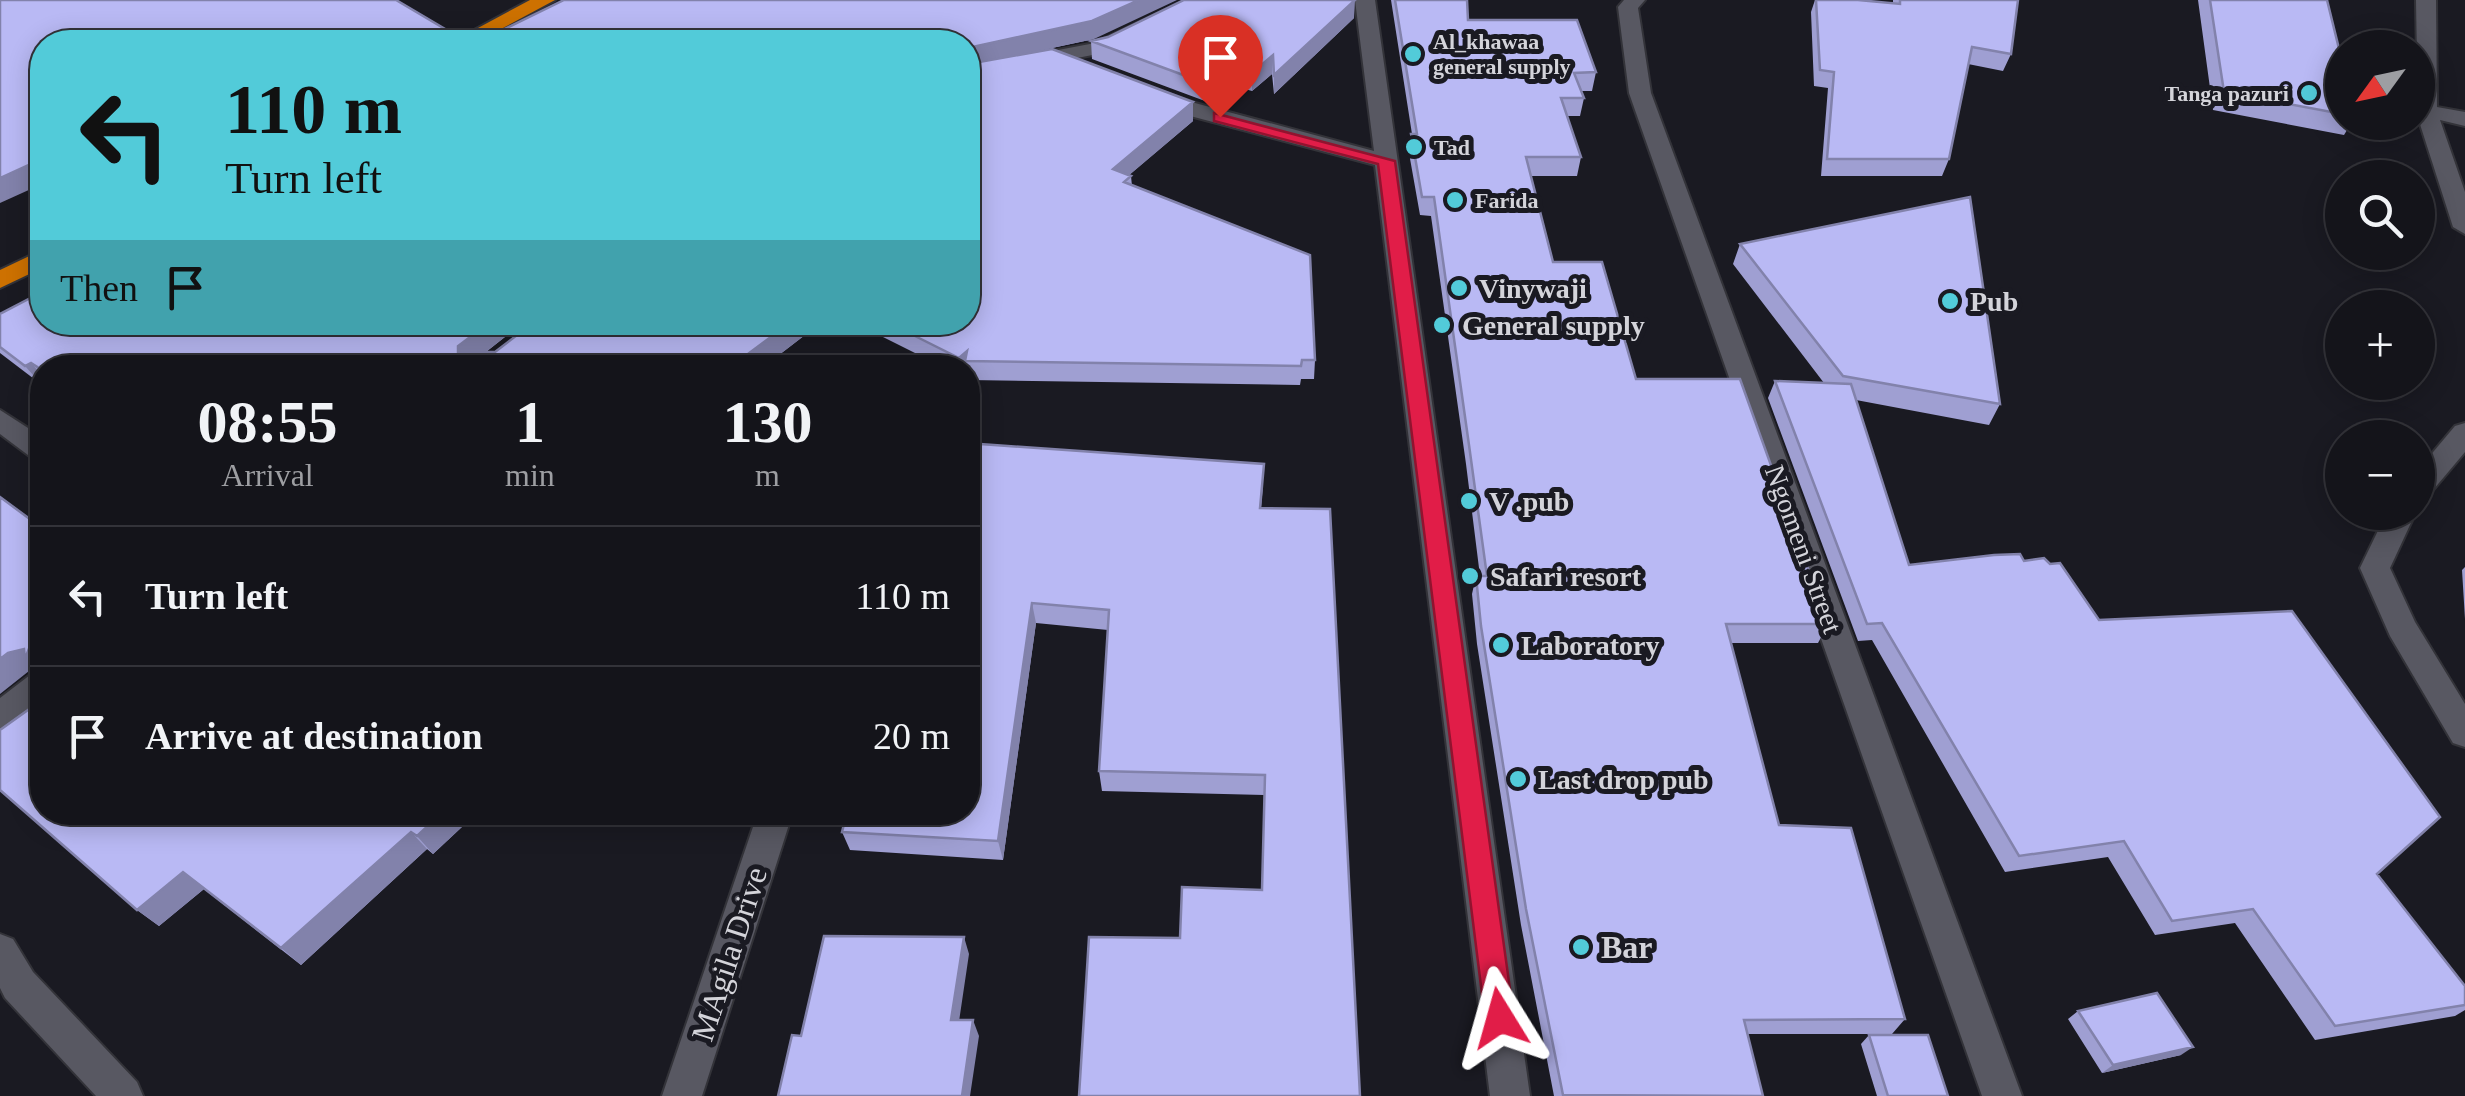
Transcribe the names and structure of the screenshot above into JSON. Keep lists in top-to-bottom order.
{
  "streets": {
    "street": ["Ngomeni Street", "MAgila Drive"]
  },
  "places": [
    "Al_khawaa general supply",
    "Tanga pazuri",
    "Tad",
    "Farida",
    "Vinywaji",
    "Pub",
    "General supply",
    "V .pub",
    "Safari resort",
    "Laboratory",
    "Last drop pub",
    "Bar"
  ],
  "north": "bottom left",
  "page": {
    "map_buttons": ["+", "−"],
    "turn": ["110 m", "Turn left"],
    "then": "Then",
    "eta": [
      "08:55",
      "Arrival",
      "1",
      "min",
      "130",
      "m"
    ],
    "list": [
      {
        "name": "Turn left",
        "value": "110 m"
      },
      {
        "name": "Arrive at destination",
        "value": "20 m"
      }
    ]
  }
}
